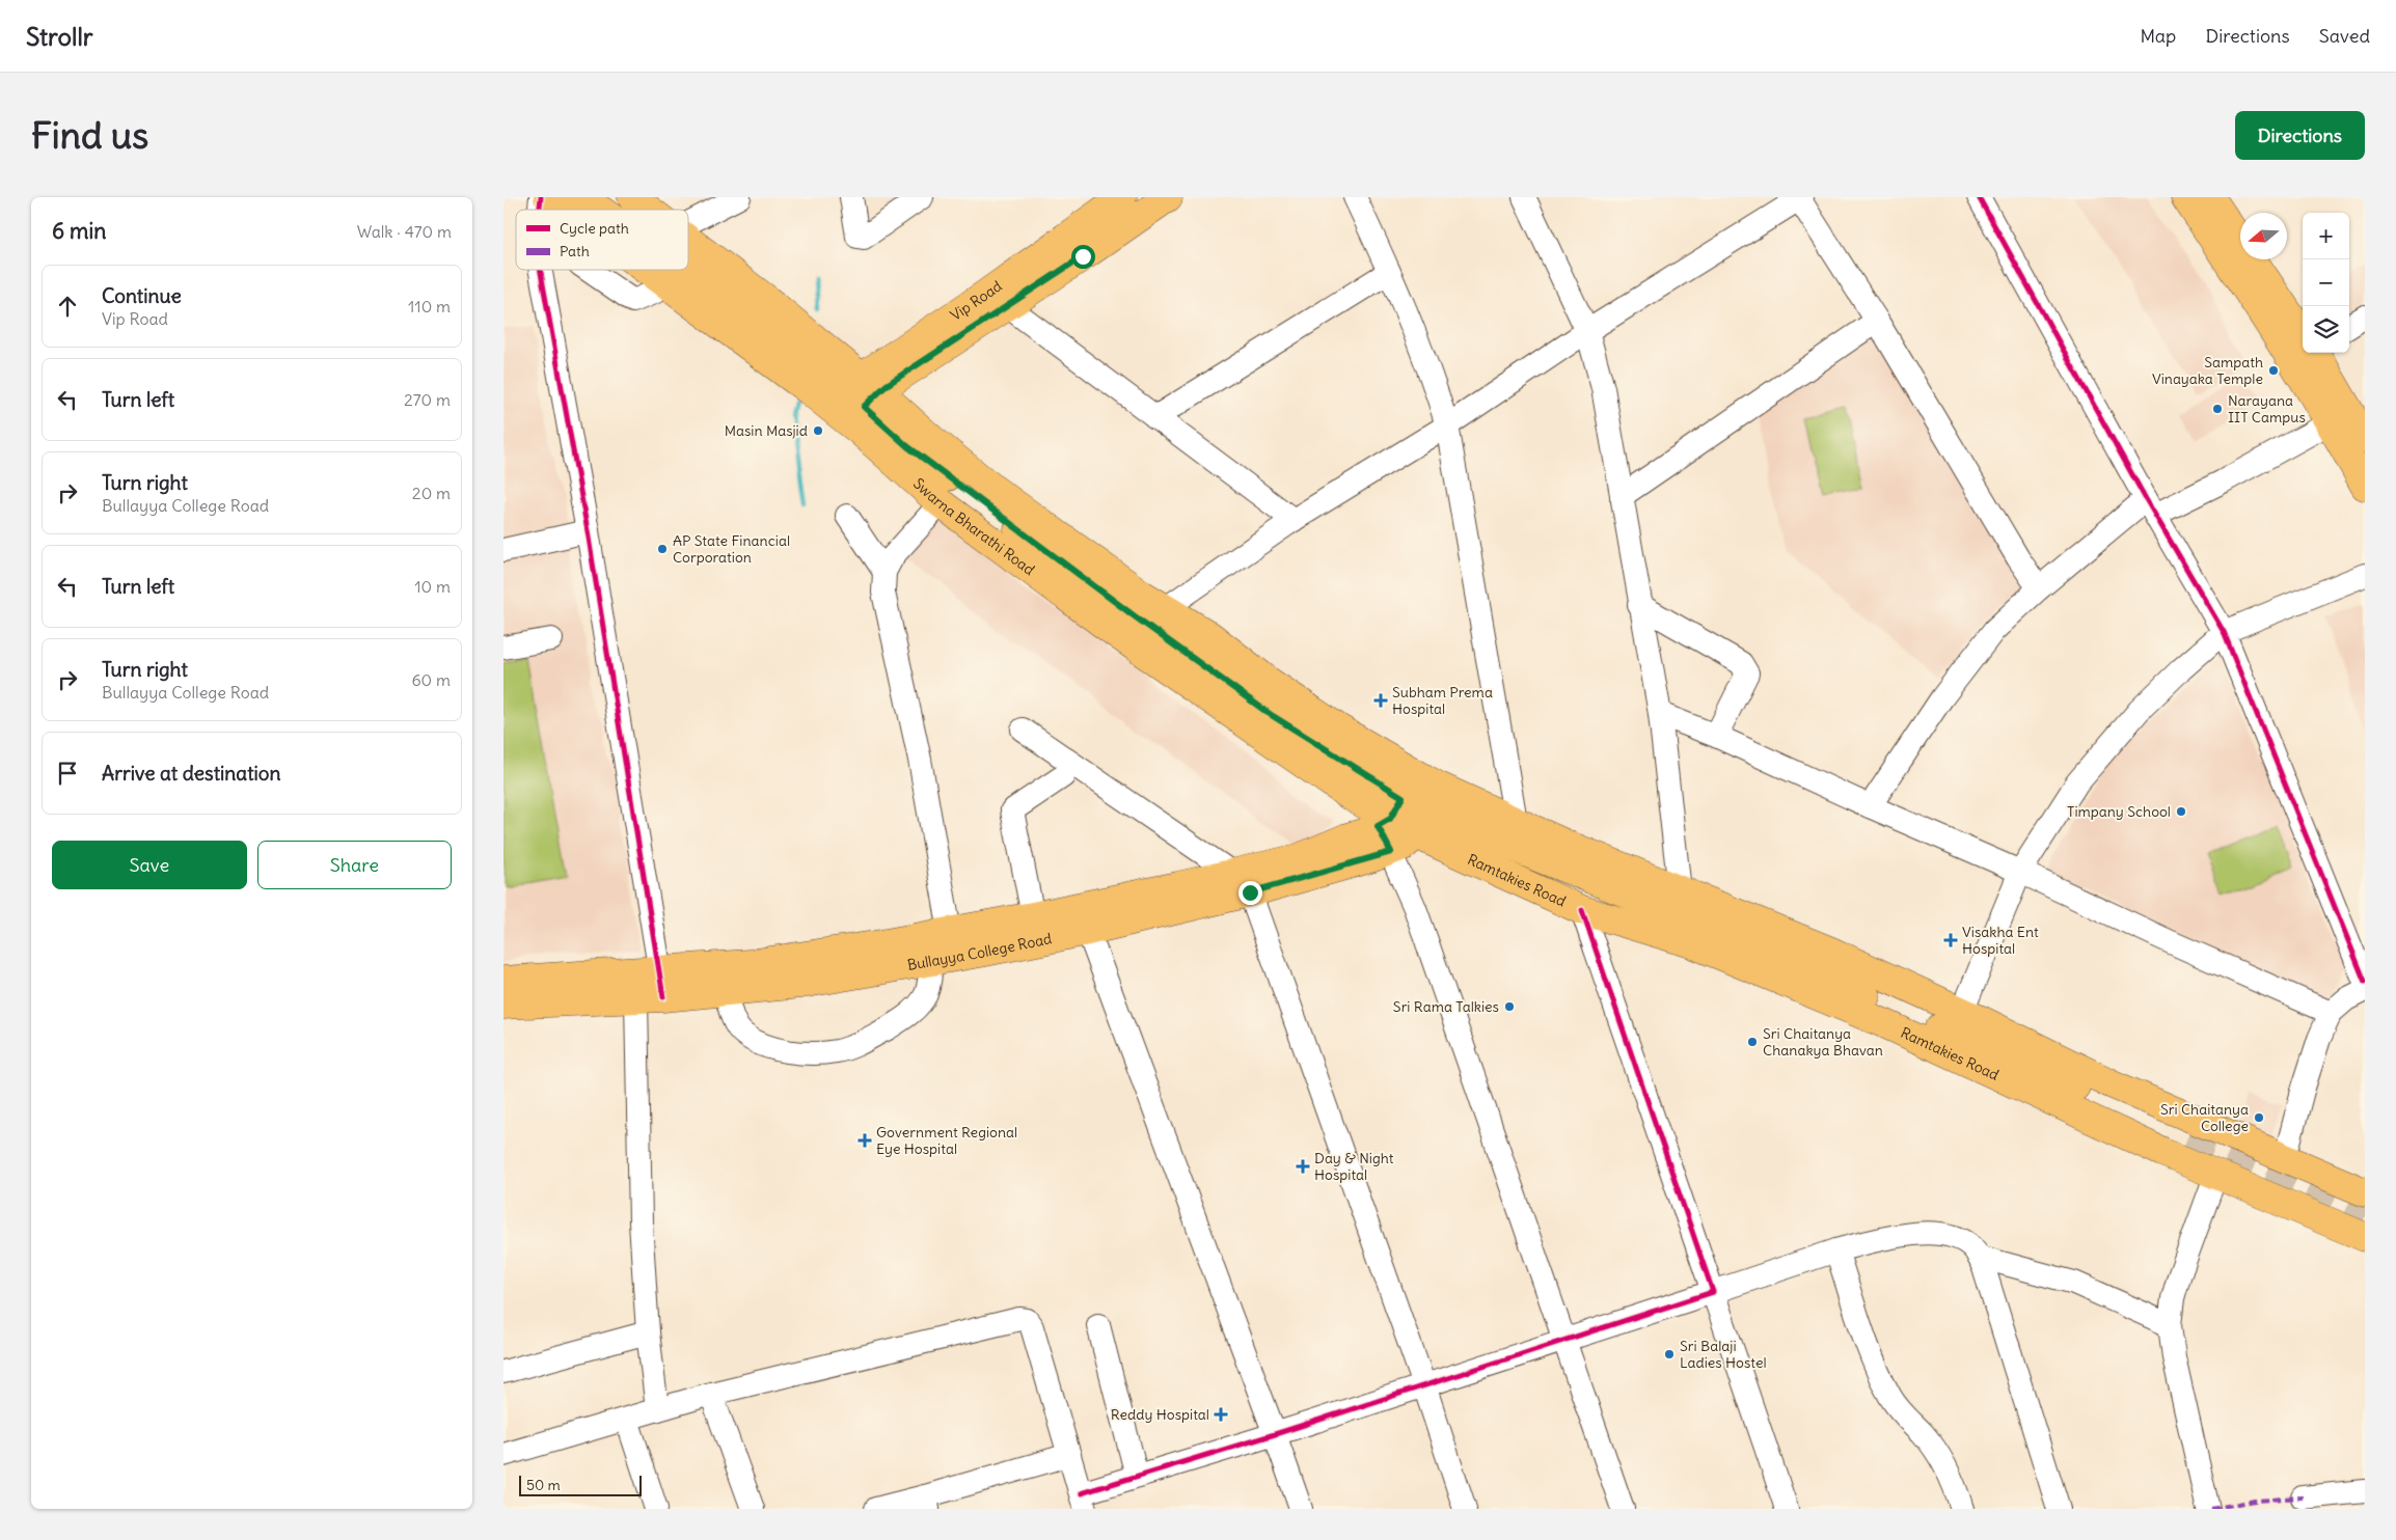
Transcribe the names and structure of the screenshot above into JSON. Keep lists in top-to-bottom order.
{
  "streets": {
    "main road": [
      "Vip Road",
      "Swarna Bharathi Road",
      "Ramtakies Road",
      "Bullayya College Road"
    ]
  },
  "crossings": [
    ["Vip Road", "Swarna Bharathi Road"],
    ["Swarna Bharathi Road", "Ramtakies Road"],
    ["Swarna Bharathi Road", "Bullayya College Road"],
    ["Ramtakies Road", "Bullayya College Road"]
  ],
  "places": {
    "other": [
      "Sampath Vinayaka Temple",
      "Narayana IIT Campus",
      "Masin Masjid",
      "AP State Financial Corporation",
      "Timpany School",
      "Sri Rama Talkies",
      "Sri Chaitanya Chanakya Bhavan",
      "Sri Chaitanya College",
      "Sri Balaji Ladies Hostel"
    ],
    "health": [
      "Subham Prema Hospital",
      "Visakha Ent Hospital",
      "Government Regional Eye Hospital",
      "Day & Night Hospital",
      "Reddy Hospital"
    ]
  },
  "legend": ["Cycle path", "Path"],
  "scale_bar": "50 m",
  "north": "left",
  "page": {
    "header": "Strollr",
    "nav": ["Map", "Directions", "Saved"],
    "buttons": [
      "Directions",
      ["Save", "Share"]
    ],
    "title": "Find us",
    "heading": ["6 min", "Walk · 470 m"],
    "map_buttons": ["+", "−"],
    "list": [
      ["Continue", "Vip Road", "110 m"],
      ["Turn left", "270 m"],
      ["Turn right", "Bullayya College Road", "20 m"],
      ["Turn left", "10 m"],
      ["Turn right", "Bullayya College Road", "60 m"],
      "Arrive at destination"
    ],
    "scale": "50 m"
  }
}
